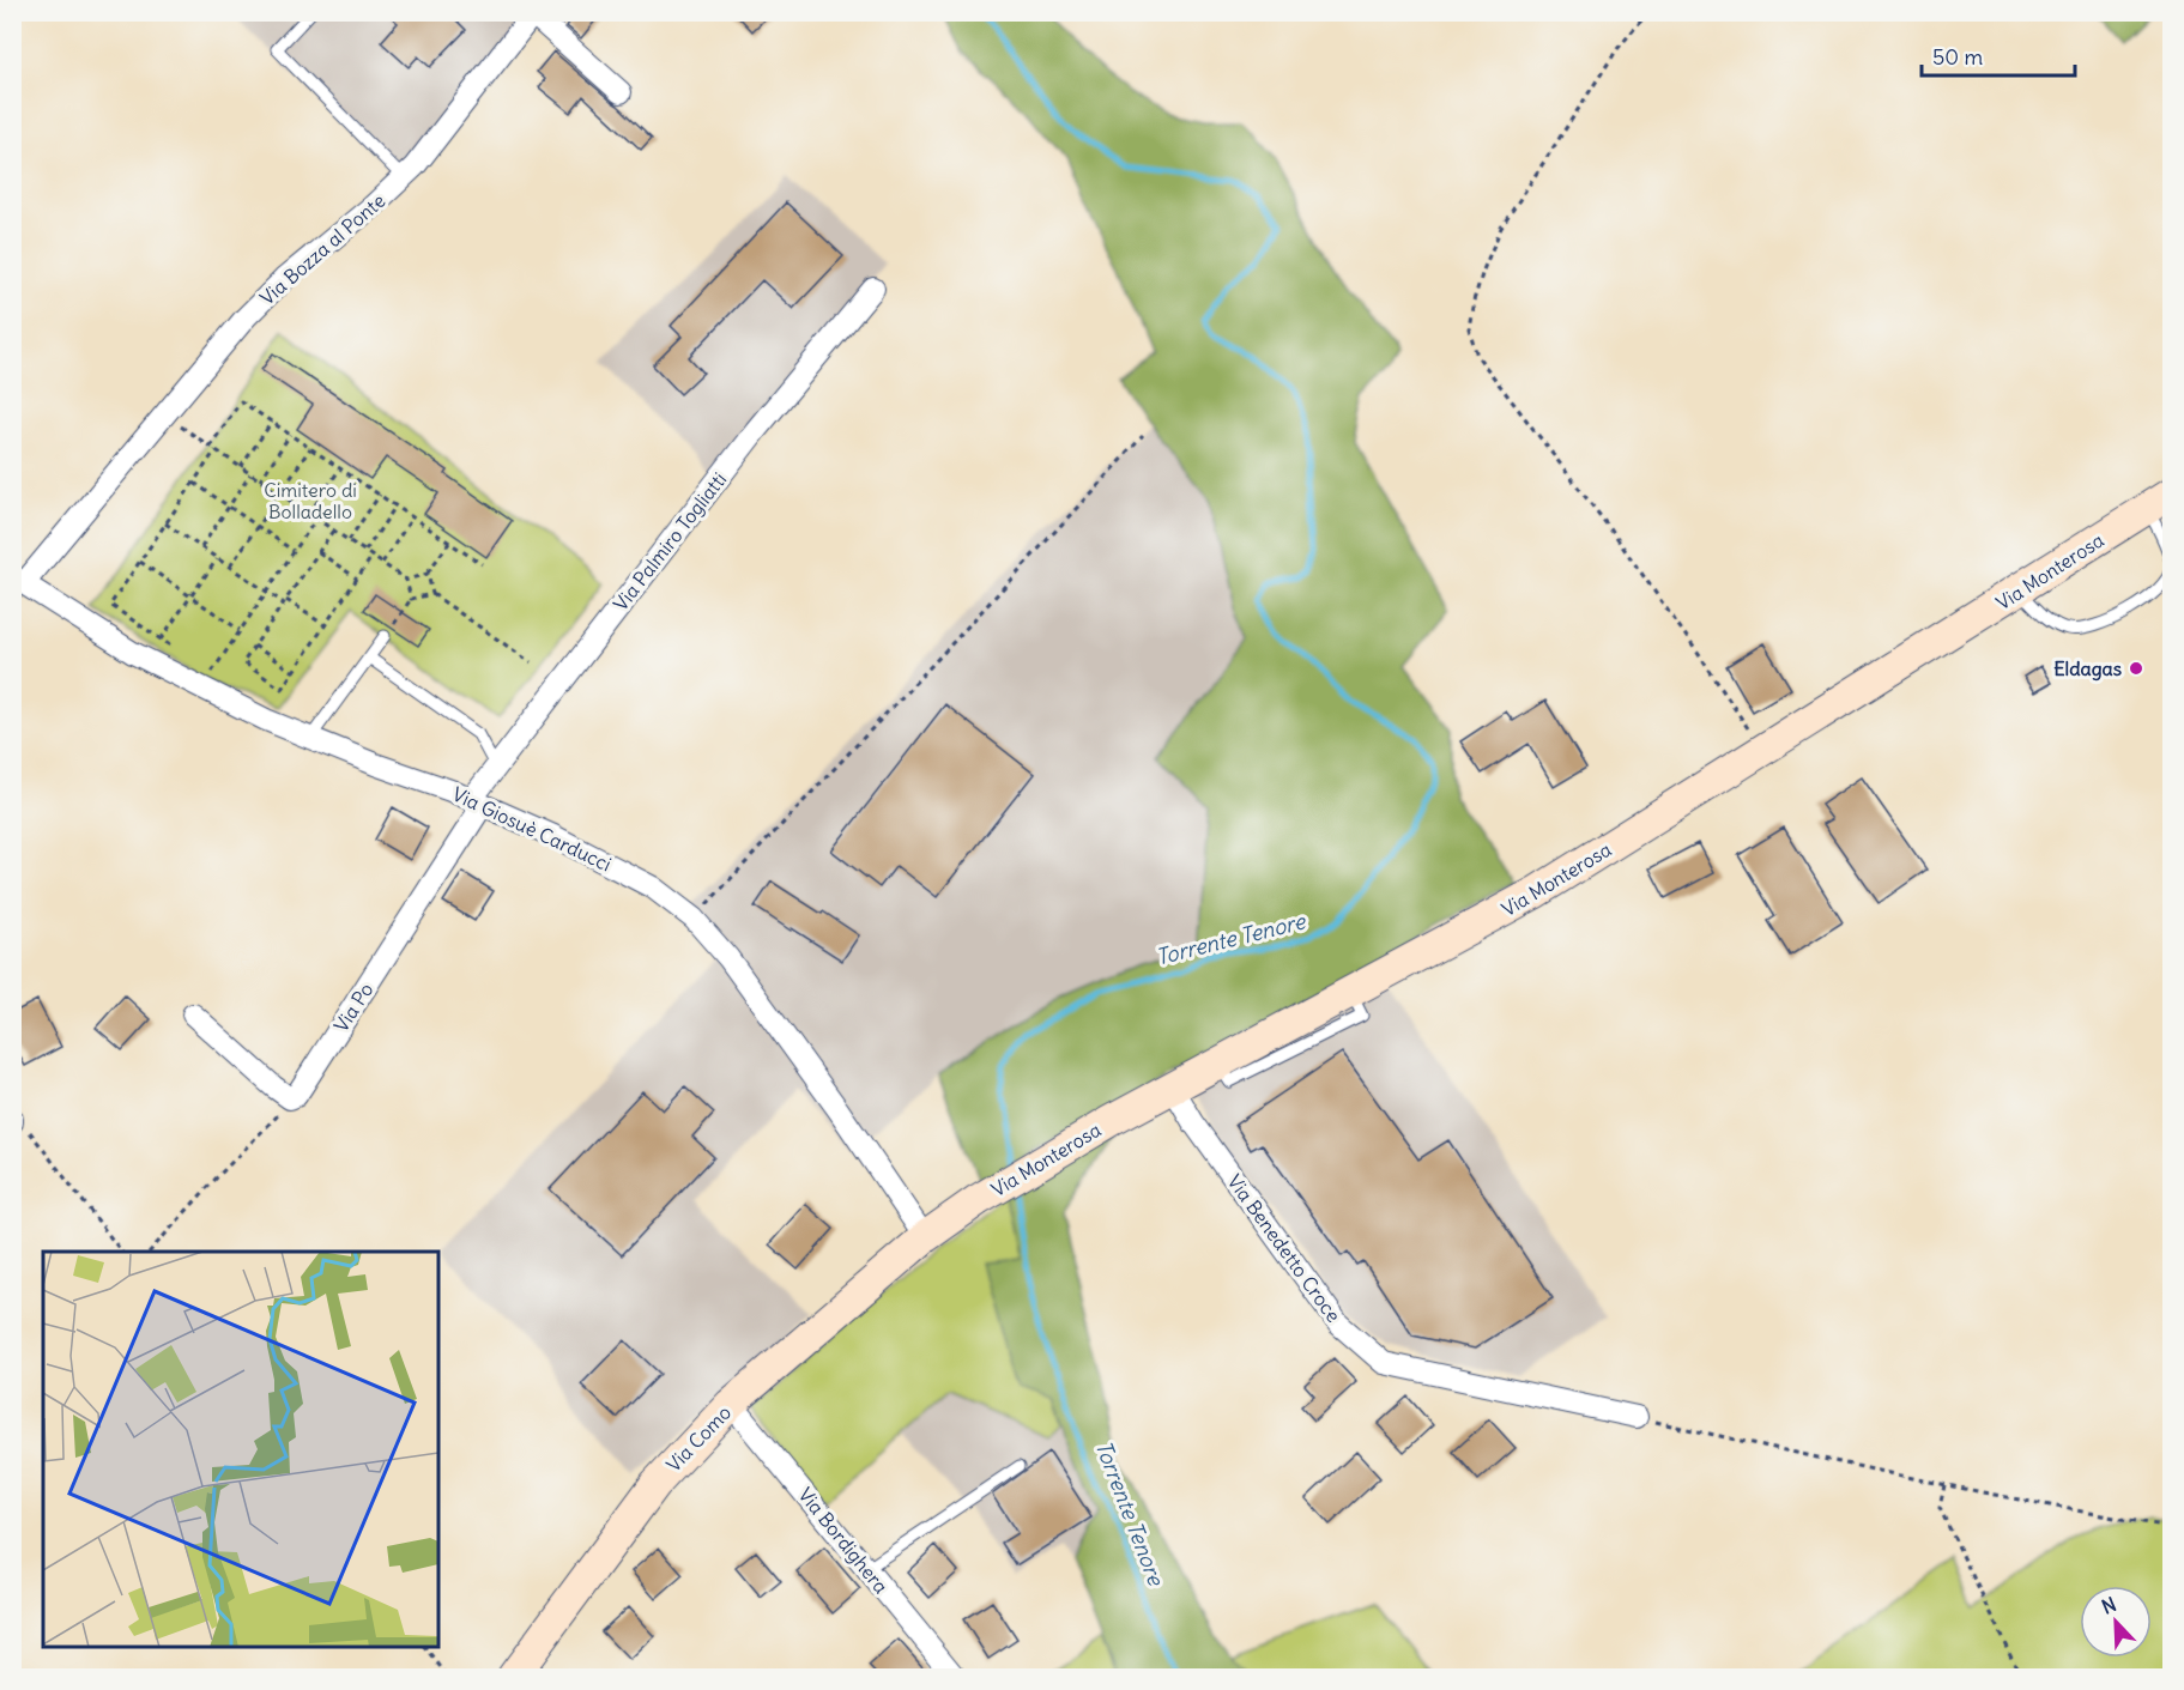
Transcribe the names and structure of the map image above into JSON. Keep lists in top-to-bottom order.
{
  "streets": {
    "main road": ["Via Monterosa", "Via Como"],
    "street": [
      "Via Bozza al Ponte",
      "Via Palmiro Togliatti",
      "Via Giosuè Carducci",
      "Via Po",
      "Via Benedetto Croce",
      "Via Bordighera"
    ]
  },
  "crossings": [
    ["Via Bozza al Ponte", "Via Giosuè Carducci"],
    ["Via Palmiro Togliatti", "Via Giosuè Carducci"],
    ["Via Palmiro Togliatti", "Via Po"],
    ["Via Monterosa", "Via Giosuè Carducci"],
    ["Via Monterosa", "Via Benedetto Croce"],
    ["Via Monterosa", "Via Como"],
    ["Via Giosuè Carducci", "Via Po"],
    ["Via Giosuè Carducci", "Via Como"],
    ["Via Como", "Via Bordighera"]
  ],
  "water": ["Torrente Tenore"],
  "parks": ["Cimitero di Bolladello"],
  "places": ["Eldagas"],
  "scale_bar": "50 m",
  "north": "top left"
}
